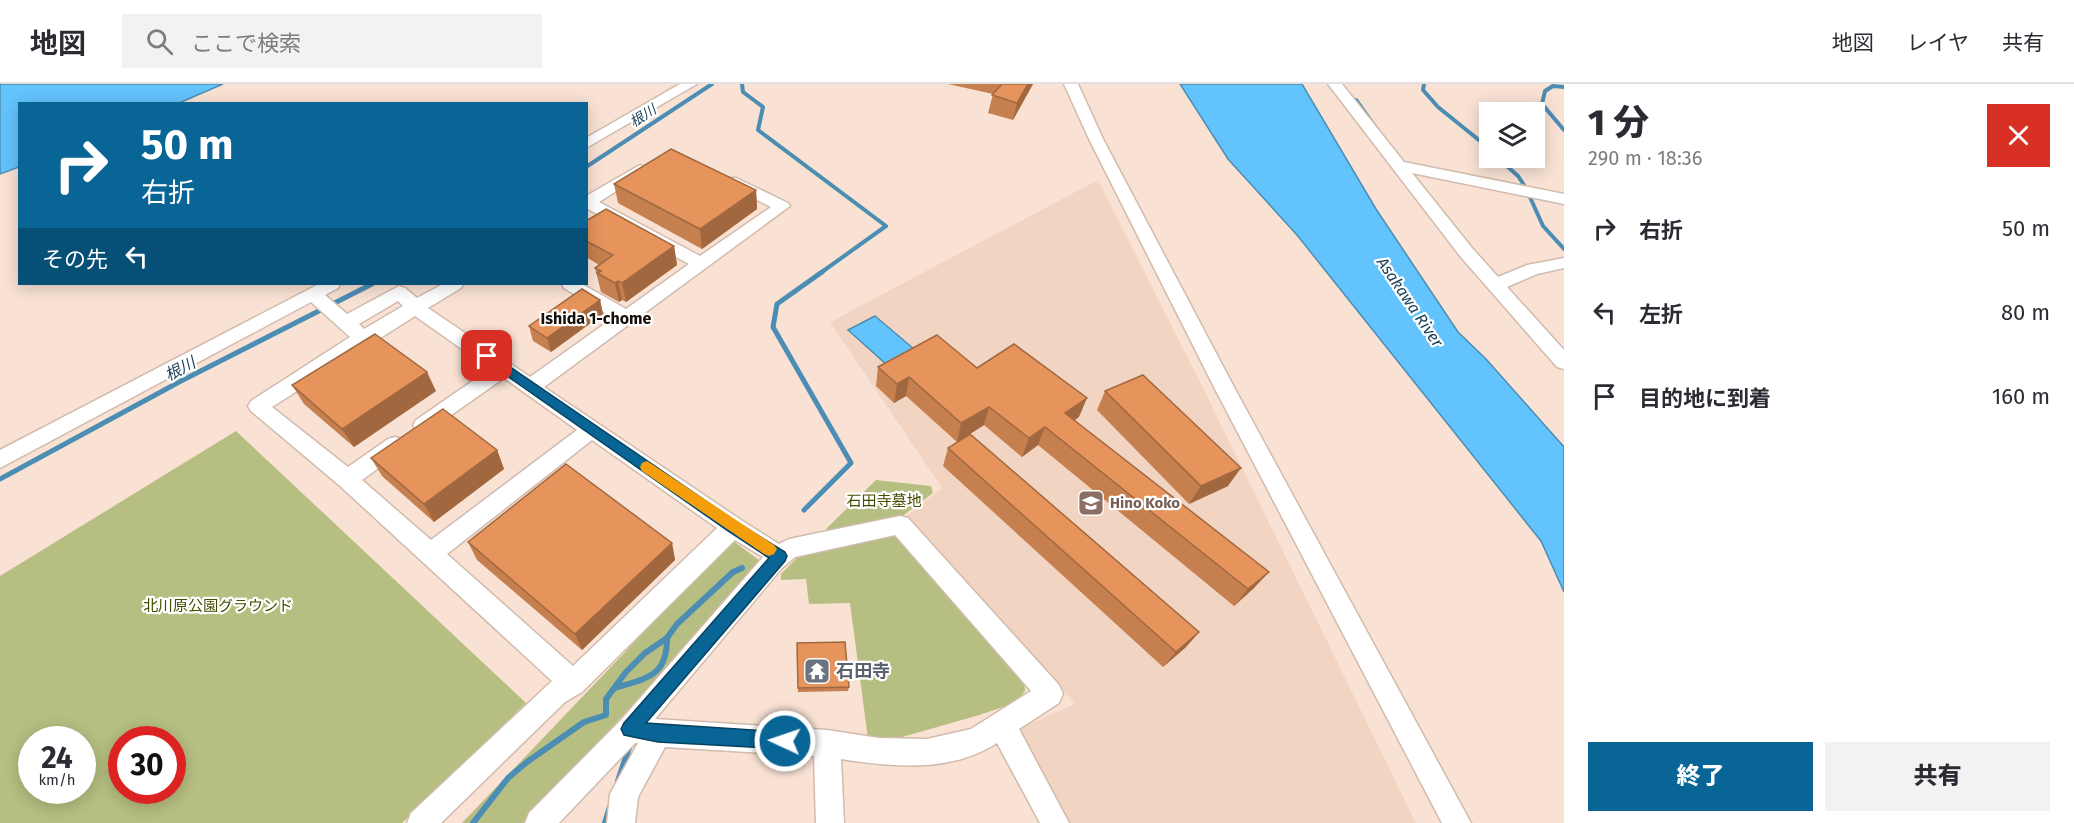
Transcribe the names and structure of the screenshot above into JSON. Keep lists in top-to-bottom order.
{
  "districts": ["Ishida 1-chome"],
  "water": ["根川", "Asakawa River"],
  "parks": ["石田寺墓地", "北川原公園グラウンド"],
  "places": {
    "school or university": ["Hino Koko"],
    "temple": ["石田寺"]
  },
  "page": {
    "header": "地図",
    "search": "ここで検索",
    "nav": ["地図", "レイヤ", "共有"],
    "heading": ["1 分", "290 m · 18:36"],
    "turn": ["50 m", "右折"],
    "list": [
      {
        "name": "右折",
        "value": "50 m"
      },
      {
        "name": "左折",
        "value": "80 m"
      },
      {
        "name": "目的地に到着",
        "value": "160 m"
      }
    ],
    "then": "その先",
    "speed": "24 km/h",
    "limit": "30",
    "buttons": ["終了", "共有"]
  }
}
